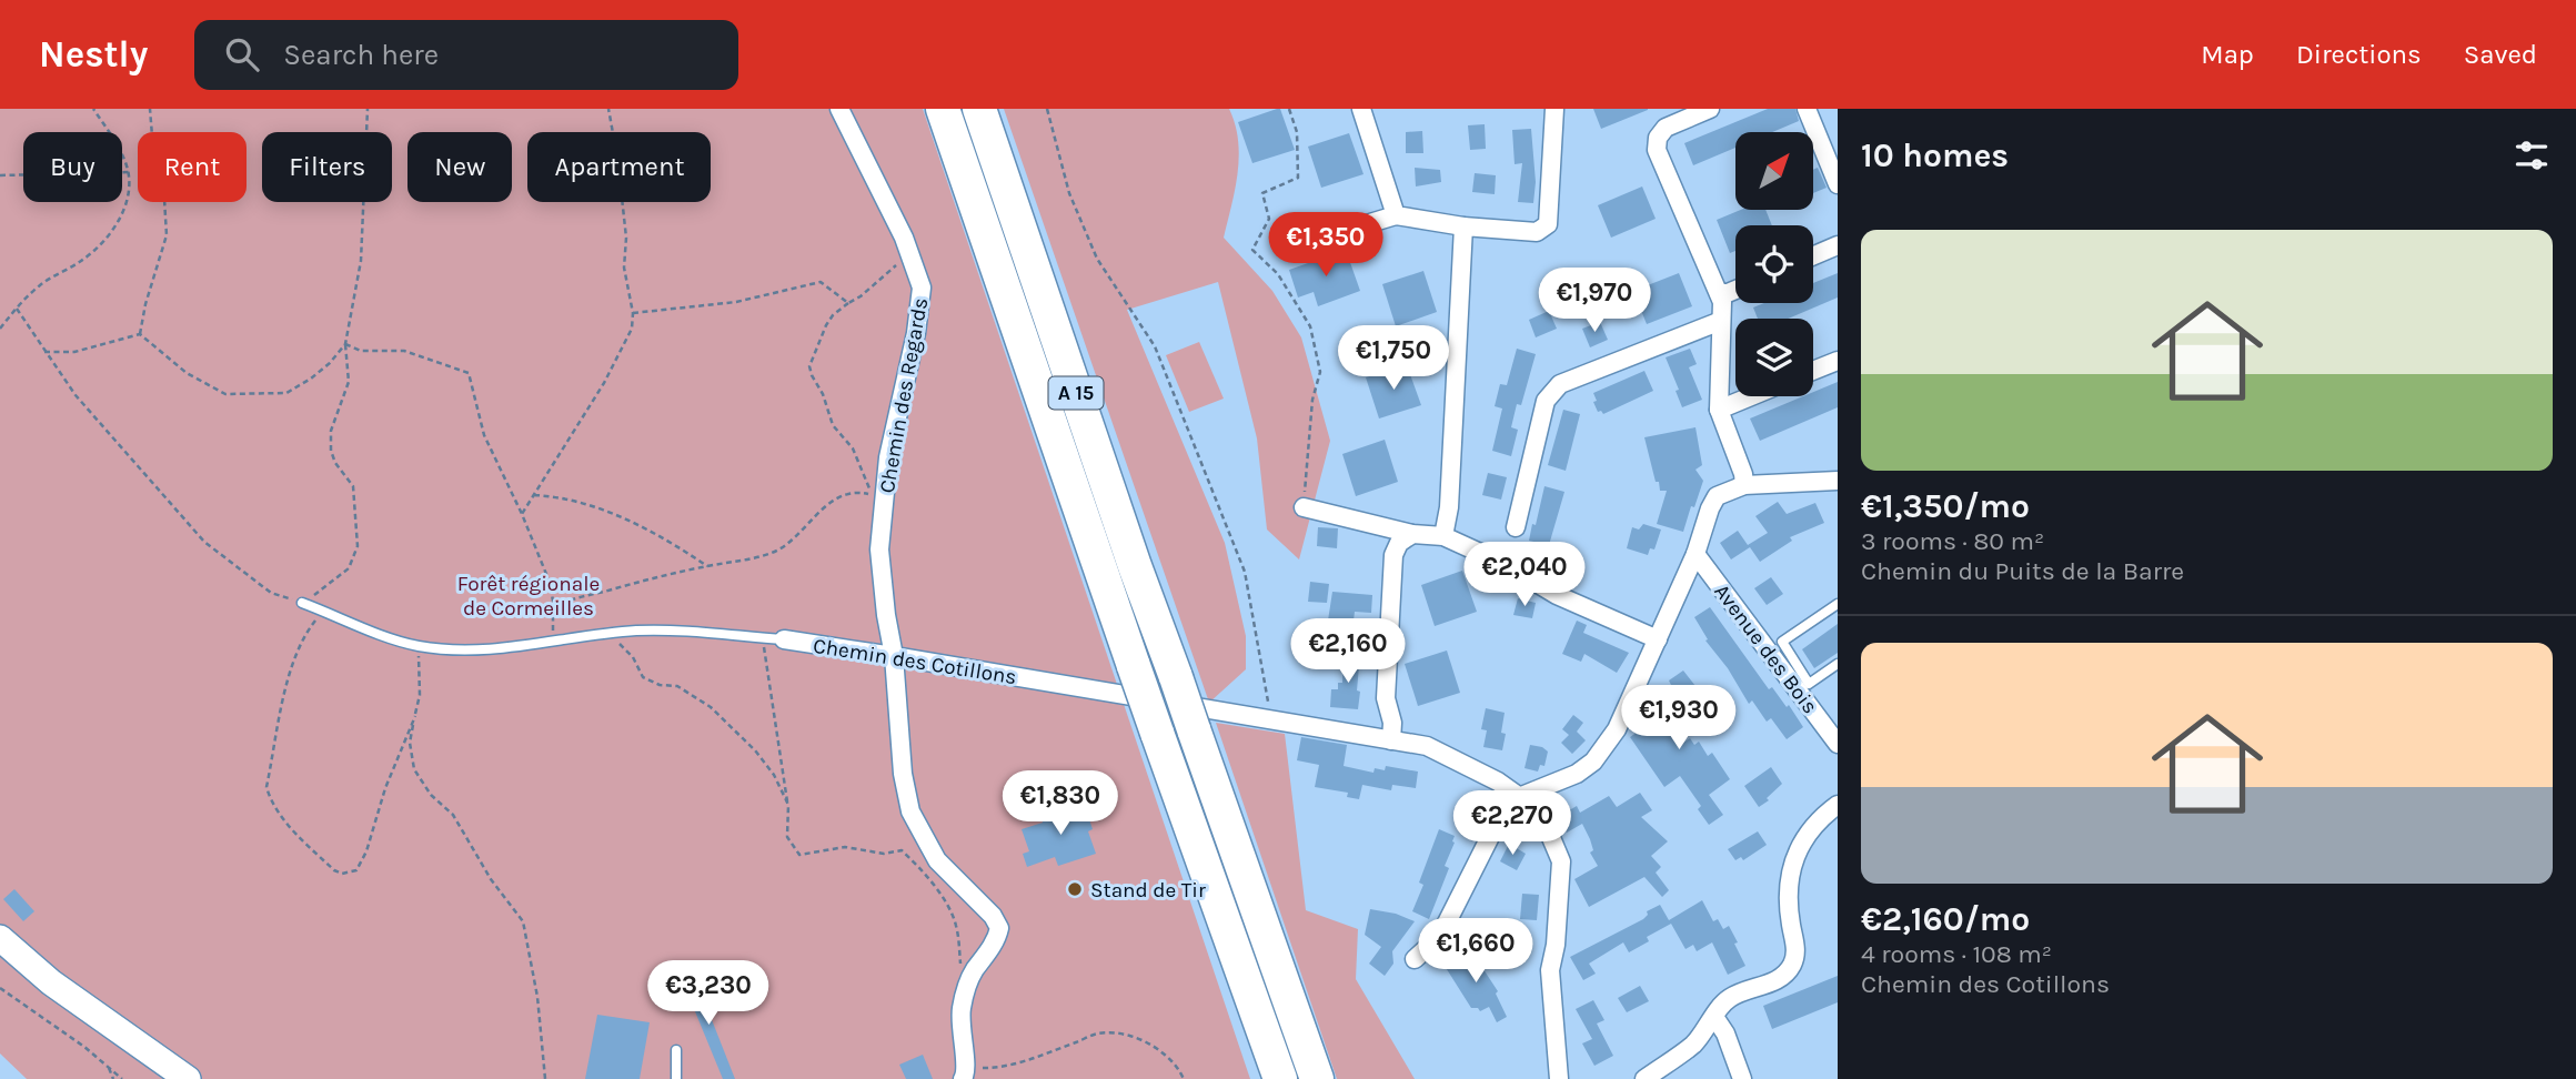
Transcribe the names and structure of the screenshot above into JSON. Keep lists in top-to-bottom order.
{
  "streets": {
    "highway": ["A 15"],
    "street": ["Chemin des Regards", "Avenue des Bois", "Chemin des Cotillons"]
  },
  "crossings": [
    ["Chemin des Regards", "Chemin des Cotillons"]
  ],
  "parks": ["Forêt régionale de Cormeilles"],
  "places": ["Stand de Tir"],
  "north": "top right",
  "page": {
    "header": "Nestly",
    "search": "Search here",
    "nav": ["Map", "Directions", "Saved"],
    "heading": "10 homes",
    "chip": [
      "Buy",
      "Rent",
      "Filters",
      "New",
      "Apartment"
    ],
    "list": [
      {
        "name": "€1,350/mo",
        "note": "3 rooms · 80 m² · Chemin du Puits de la Barre"
      },
      {
        "name": "€2,160/mo",
        "note": "4 rooms · 108 m² · Chemin des Cotillons"
      }
    ],
    "price": [
      "€1,350",
      "€1,970",
      "€1,750",
      "€2,040",
      "€2,160",
      "€1,930",
      "€1,830",
      "€2,270",
      "€1,660",
      "€3,230"
    ]
  }
}
